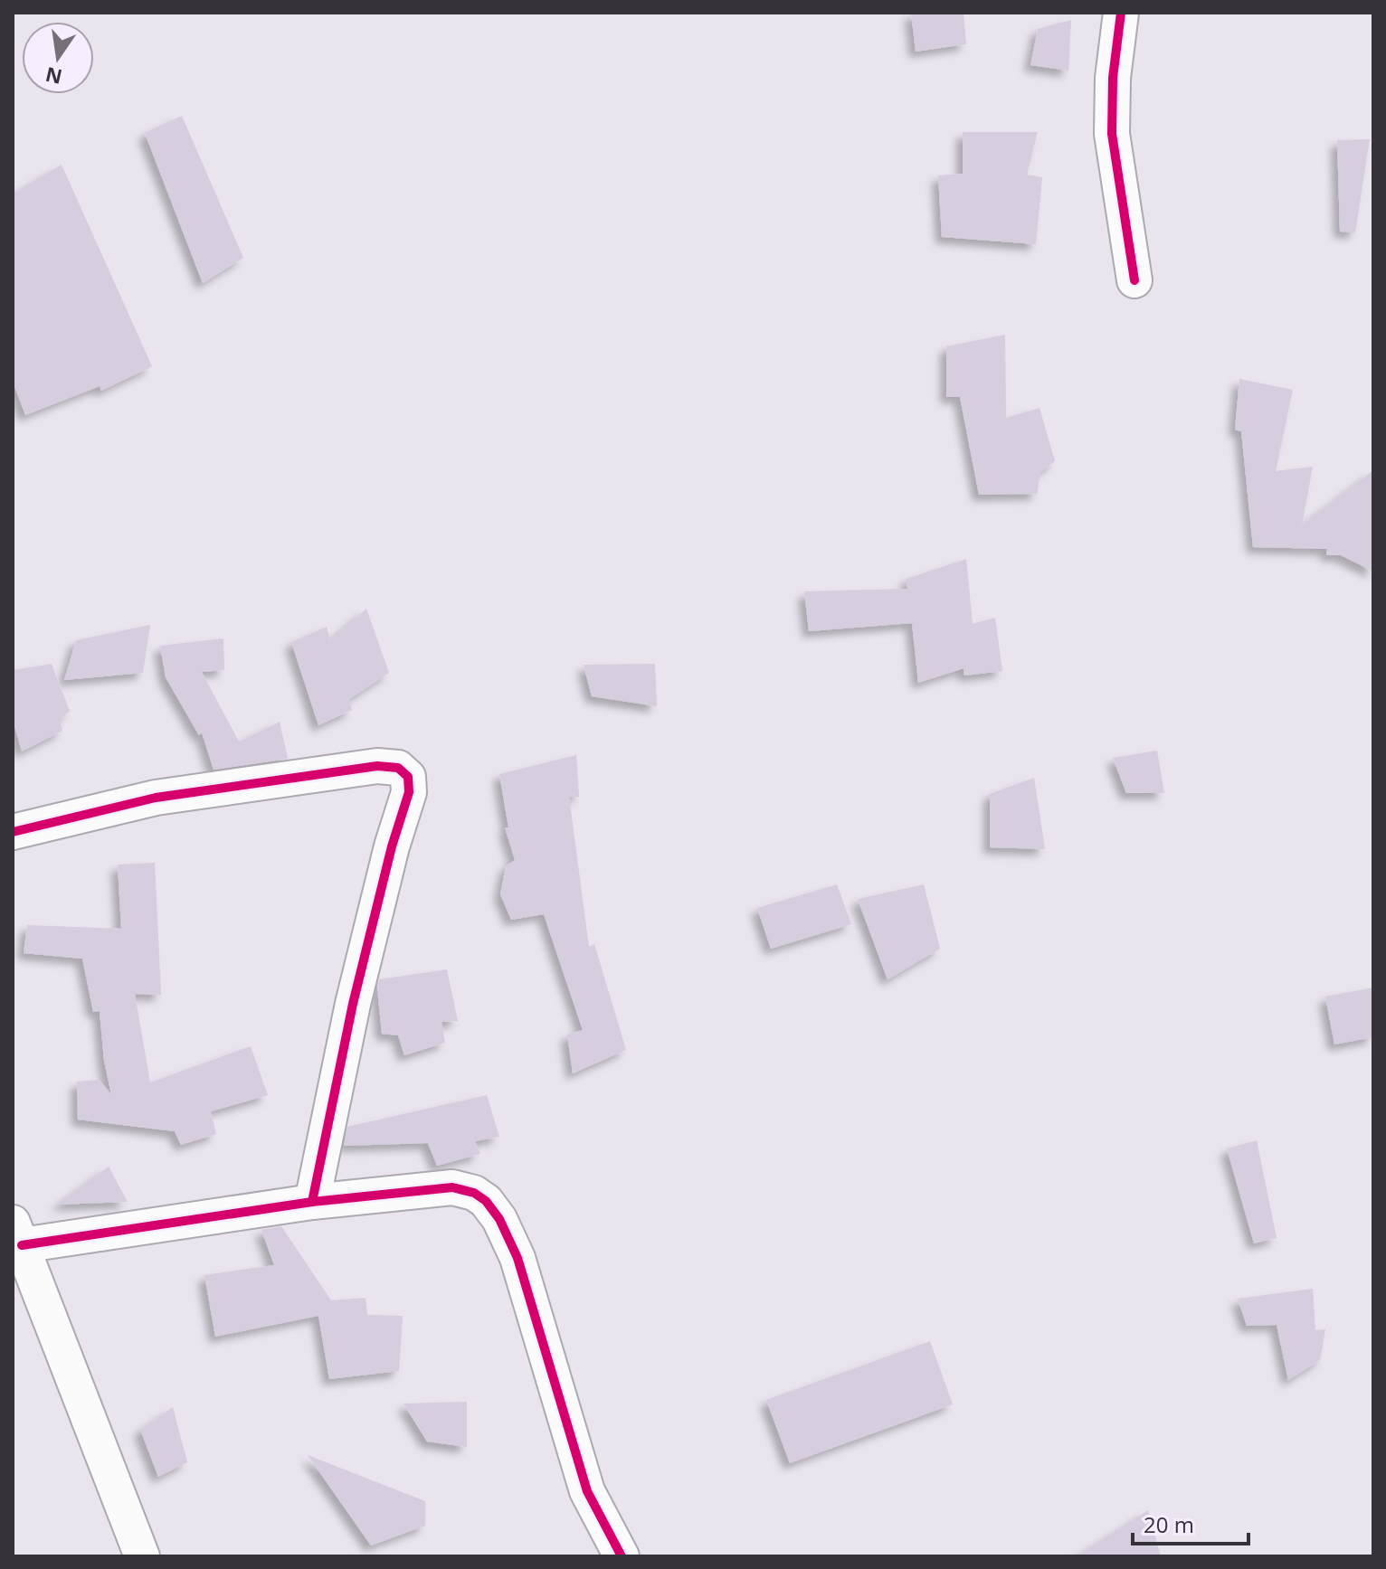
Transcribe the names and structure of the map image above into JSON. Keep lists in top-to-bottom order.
{
  "scale_bar": "20 m",
  "north": "bottom"
}
